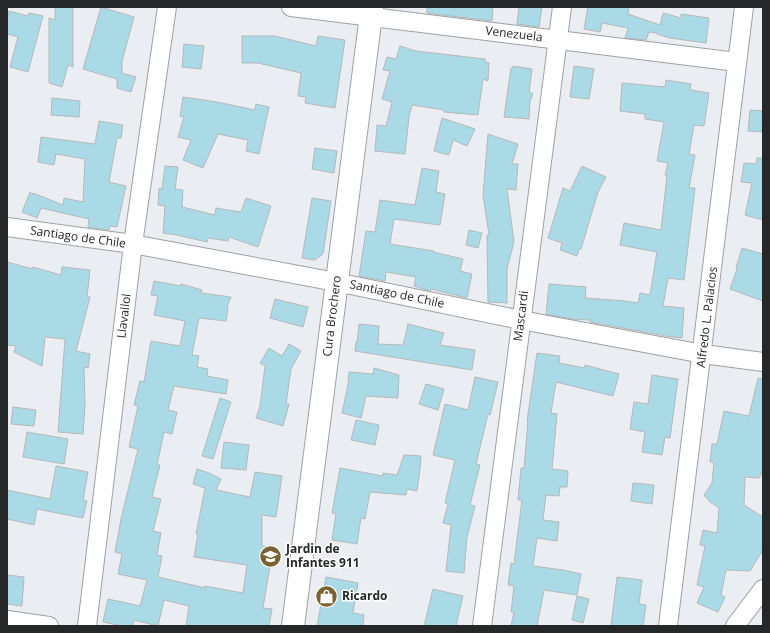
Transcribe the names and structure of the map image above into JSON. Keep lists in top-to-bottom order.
{
  "streets": {
    "street": [
      "Venezuela",
      "Santiago de Chile",
      "Llavallol",
      "Cura Brochero",
      "Mascardi",
      "Alfredo L. Palacios"
    ]
  },
  "crossings": [
    ["Venezuela", "Cura Brochero"],
    ["Venezuela", "Mascardi"],
    ["Venezuela", "Alfredo L. Palacios"],
    ["Santiago de Chile", "Llavallol"],
    ["Santiago de Chile", "Cura Brochero"],
    ["Santiago de Chile", "Mascardi"],
    ["Santiago de Chile", "Alfredo L. Palacios"]
  ],
  "places": {
    "school or university": ["Jardin de Infantes 911"],
    "shop": ["Ricardo"]
  }
}
